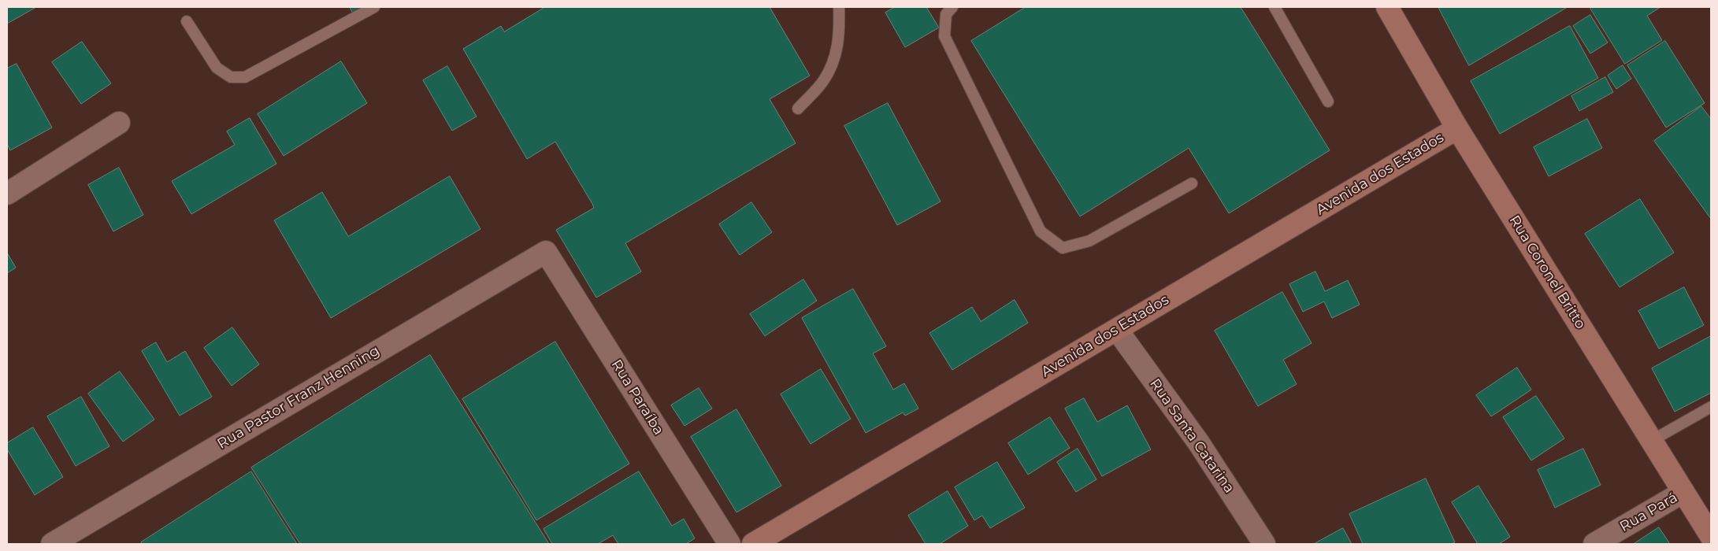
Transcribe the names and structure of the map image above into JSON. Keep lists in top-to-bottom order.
{
  "streets": {
    "street": [
      "Avenida dos Estados",
      "Rua Coronel Britto",
      "Rua Pastor Franz Henning",
      "Rua Paraíba",
      "Rua Santa Catarina",
      "Rua Pará"
    ]
  },
  "crossings": [
    ["Avenida dos Estados", "Rua Coronel Britto"],
    ["Avenida dos Estados", "Rua Santa Catarina"],
    ["Rua Coronel Britto", "Rua Pará"],
    ["Rua Pastor Franz Henning", "Rua Paraíba"]
  ]
}
